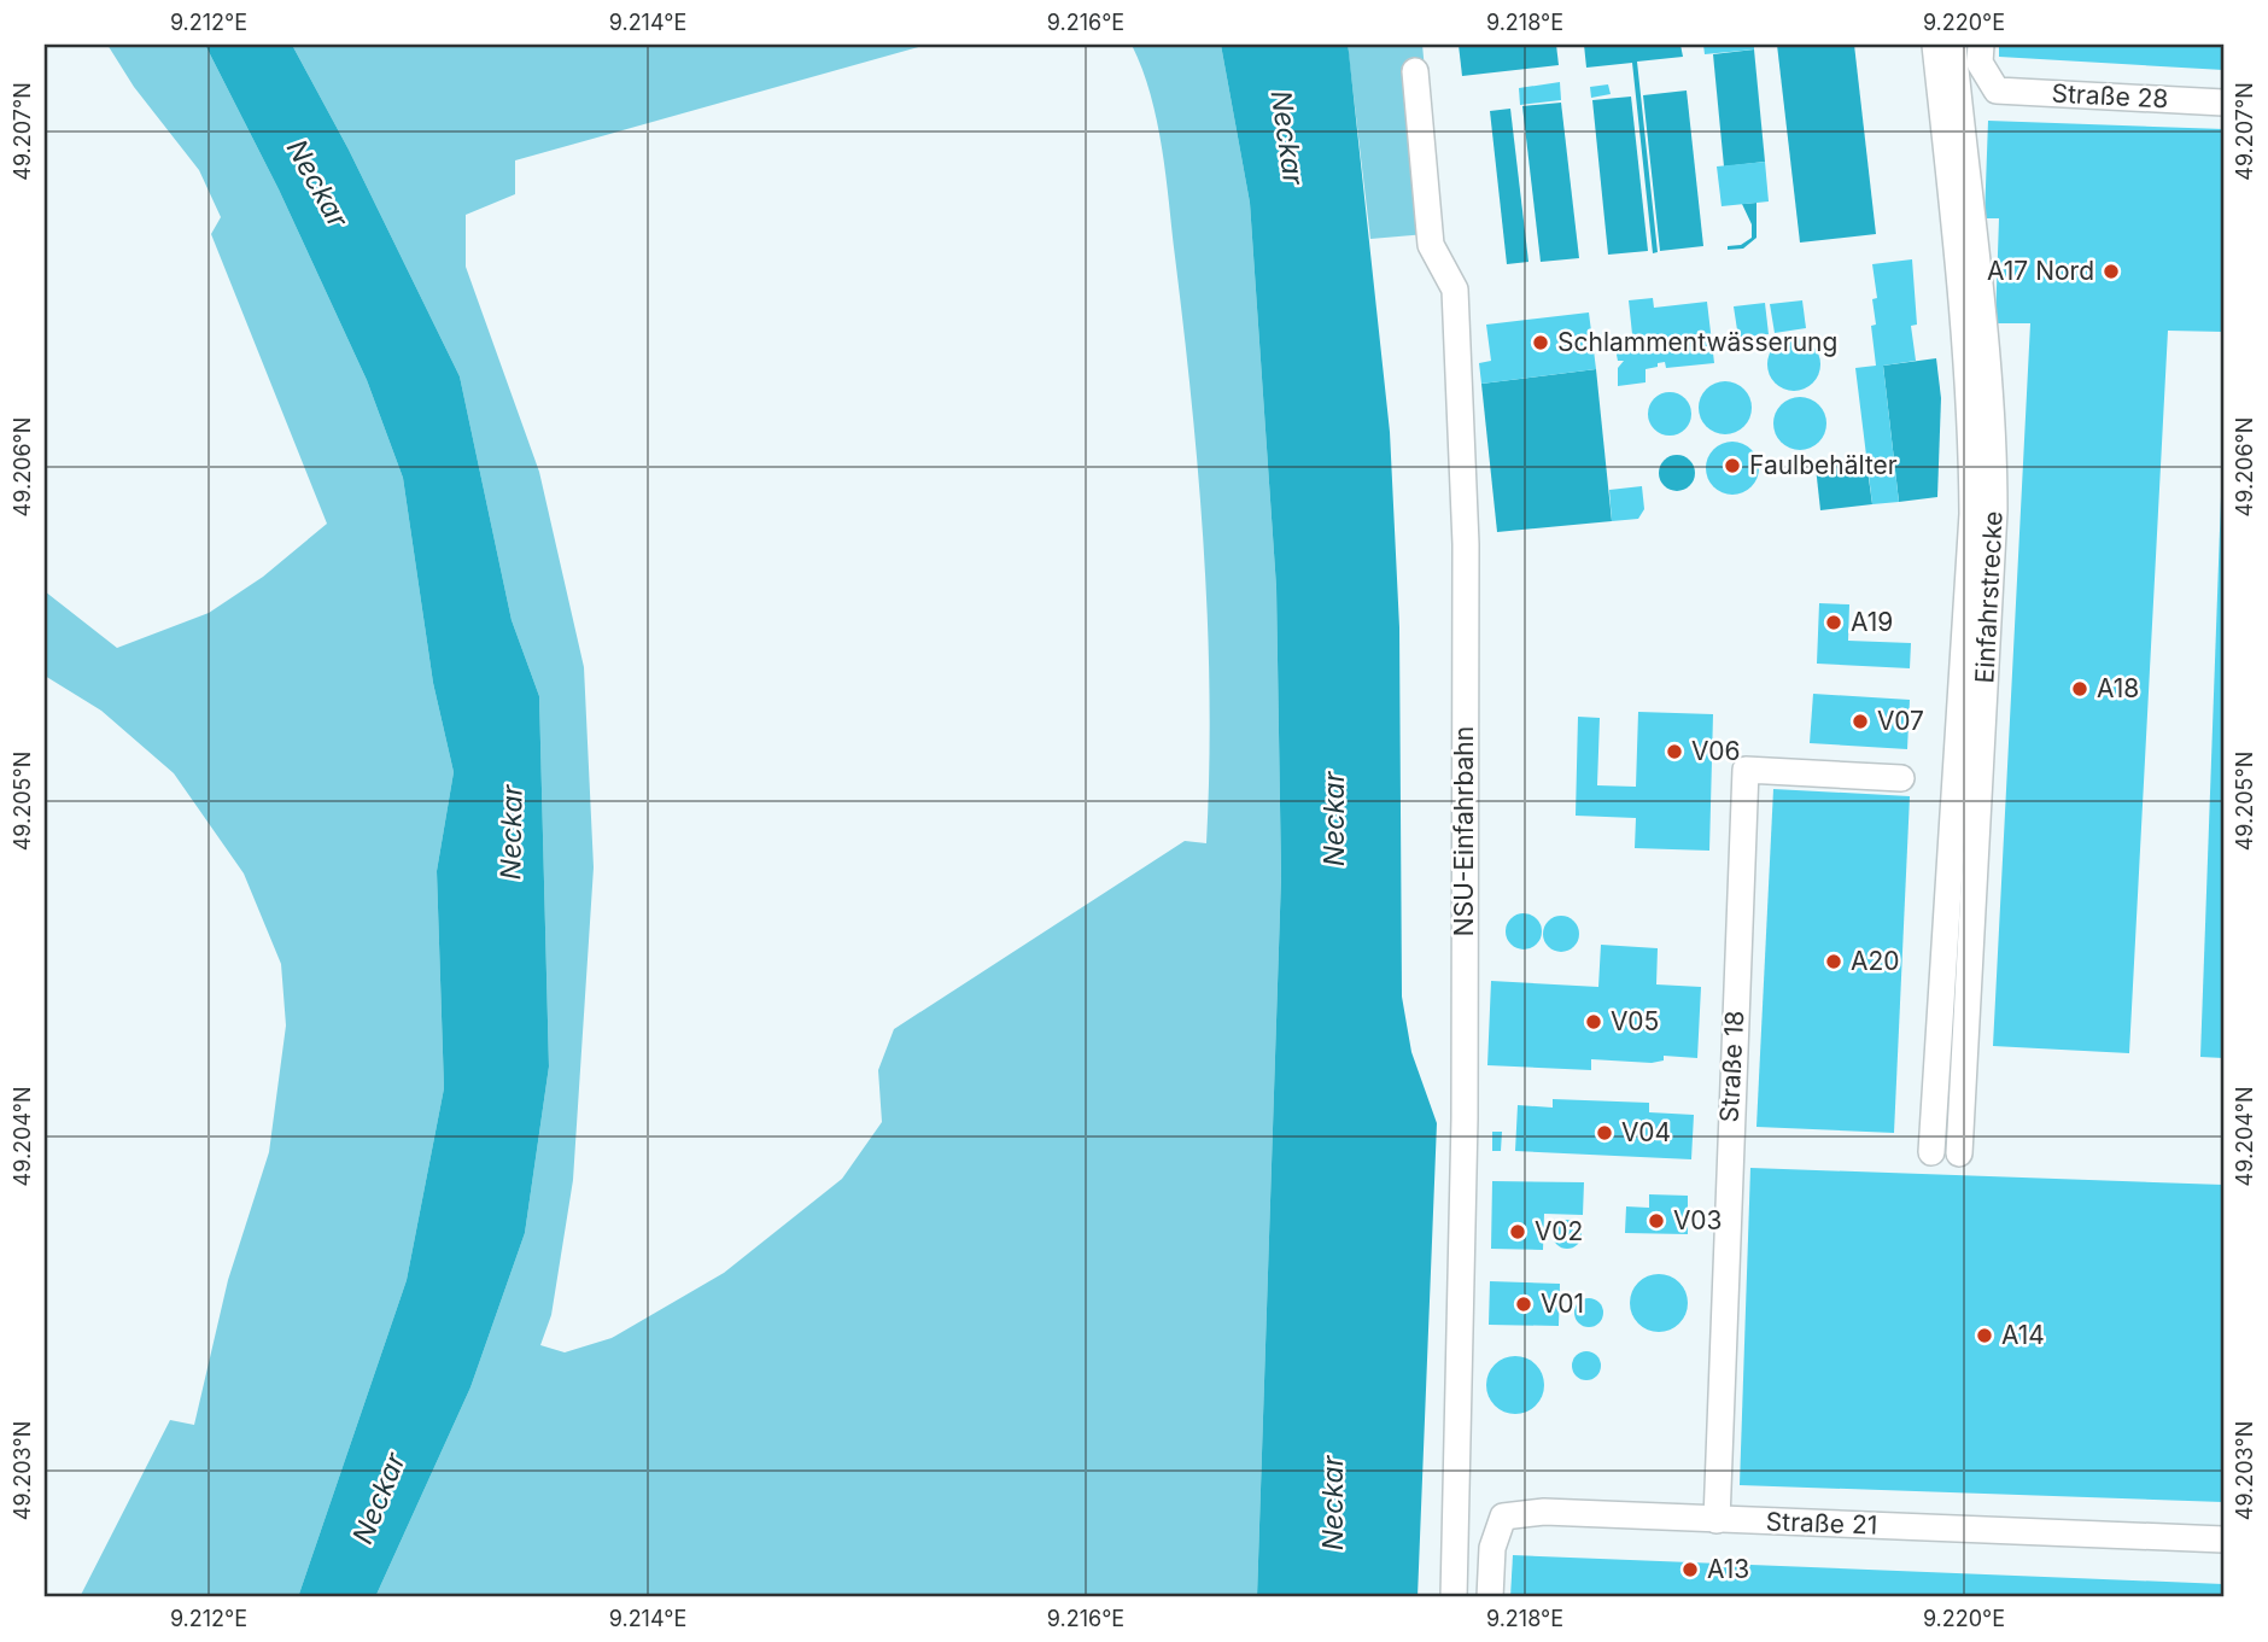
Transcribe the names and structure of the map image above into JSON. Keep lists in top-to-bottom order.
{
  "streets": {
    "street": [
      "Straße 28",
      "Einfahrstrecke",
      "NSU-Einfahrbahn",
      "Straße 18",
      "Straße 21"
    ]
  },
  "crossings": [
    ["Straße 18", "Straße 21"]
  ],
  "water": ["Neckar"],
  "places": [
    "A17 Nord",
    "Schlammentwässerung",
    "Faulbehälter",
    "A19",
    "A18",
    "V07",
    "V06",
    "A20",
    "V05",
    "V04",
    "V03",
    "V02",
    "V01",
    "A14",
    "A13"
  ],
  "coordinates": [
    "9.212°E",
    "9.214°E",
    "9.216°E",
    "9.218°E",
    "9.220°E",
    "49.207°N",
    "49.206°N",
    "49.205°N",
    "49.204°N",
    "49.203°N"
  ]
}
